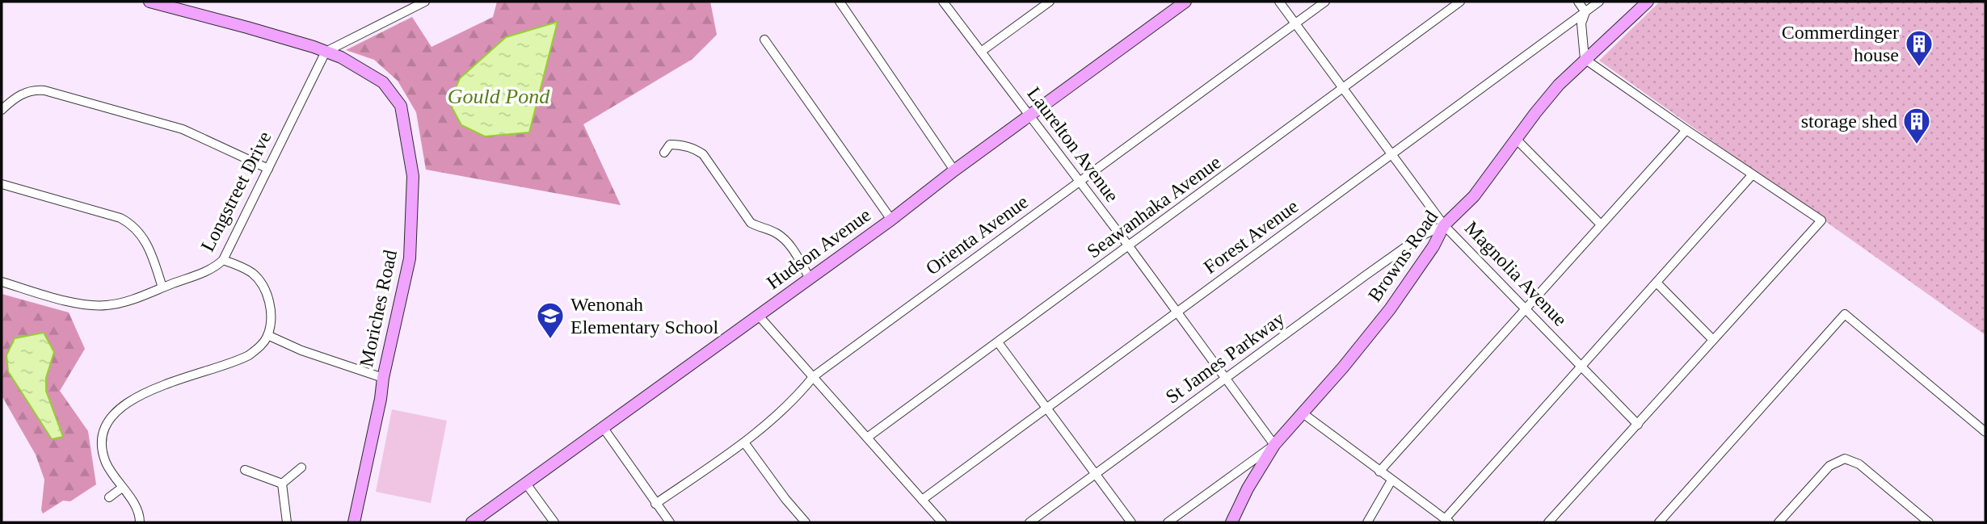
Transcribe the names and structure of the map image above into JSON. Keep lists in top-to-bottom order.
{
  "streets": {
    "street": [
      "Laurelton Avenue",
      "Longstreet Drive",
      "Seawanhaka Avenue",
      "Orienta Avenue",
      "Forest Avenue",
      "Hudson Avenue",
      "Browns Road",
      "Magnolia Avenue",
      "Moriches Road",
      "St James Parkway"
    ]
  },
  "crossings": [
    ["Laurelton Avenue", "Seawanhaka Avenue"],
    ["Laurelton Avenue", "Orienta Avenue"],
    ["Laurelton Avenue", "Forest Avenue"],
    ["Laurelton Avenue", "Hudson Avenue"],
    ["Laurelton Avenue", "Browns Road"],
    ["Laurelton Avenue", "St James Parkway"],
    ["Longstreet Drive", "Moriches Road"],
    ["Seawanhaka Avenue", "Magnolia Avenue"],
    ["Orienta Avenue", "Magnolia Avenue"],
    ["Forest Avenue", "Magnolia Avenue"],
    ["Browns Road", "Magnolia Avenue"],
    ["Browns Road", "St James Parkway"],
    ["Magnolia Avenue", "St James Parkway"]
  ],
  "water": ["Gould Pond"],
  "places": {
    "building": ["Commerdinger house", "storage shed"],
    "school or university": ["Wenonah Elementary School"]
  }
}
